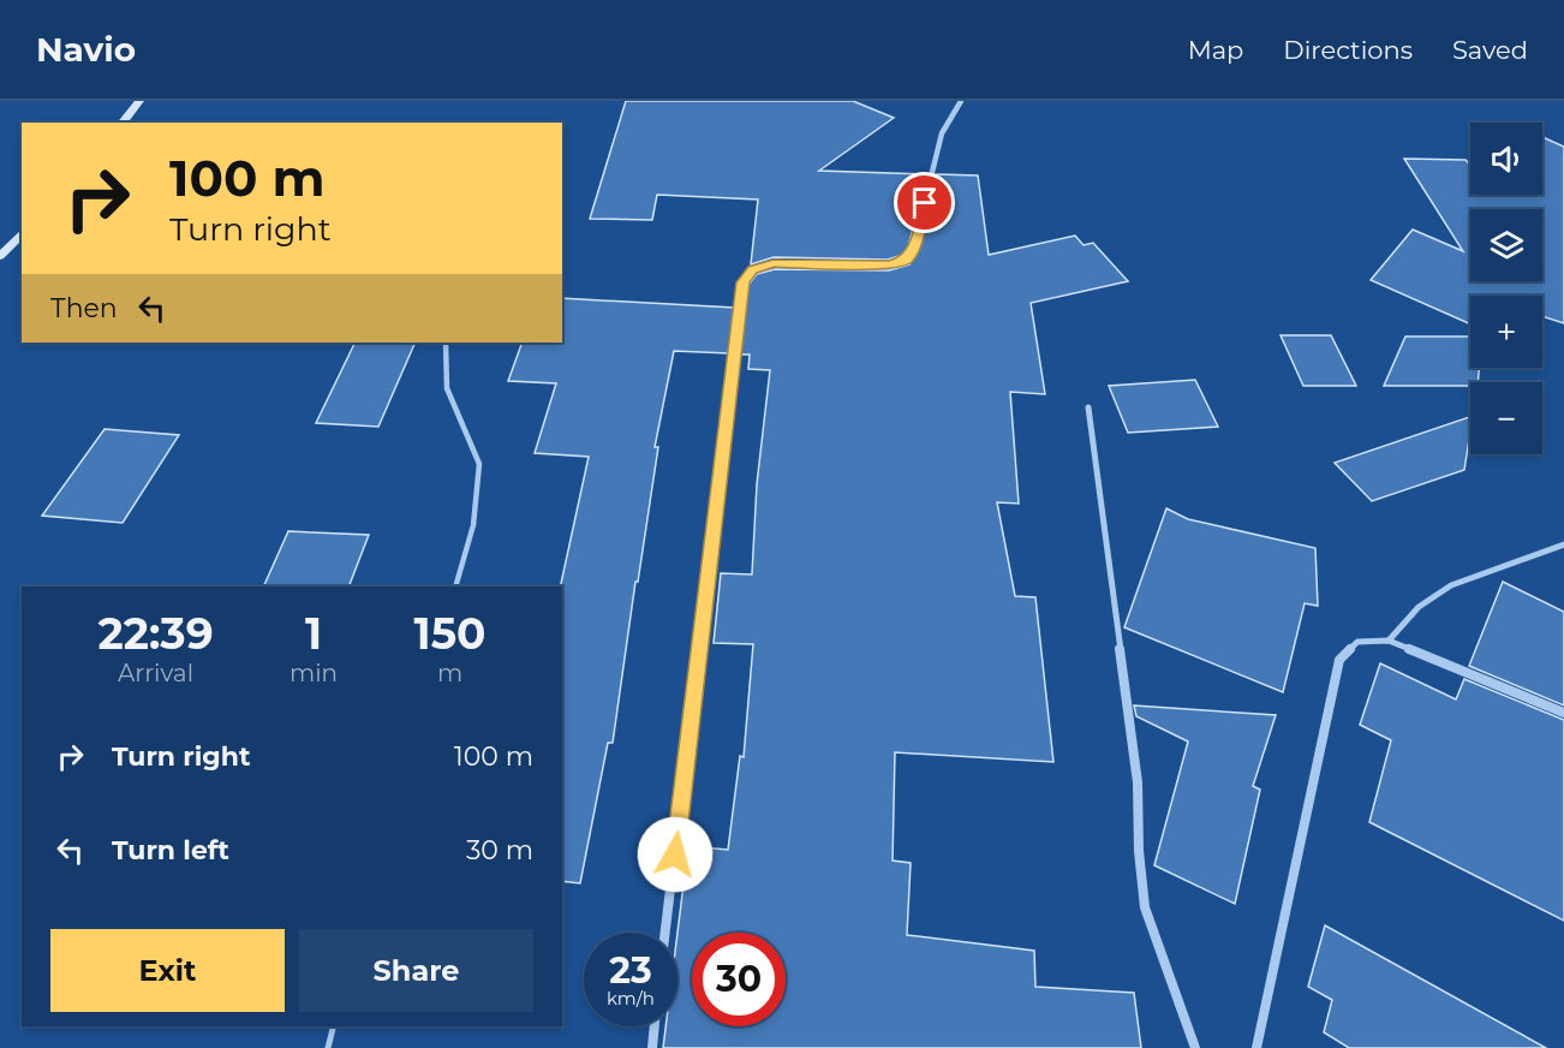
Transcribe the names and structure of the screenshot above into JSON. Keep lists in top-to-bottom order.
{
  "page": {
    "header": "Navio",
    "nav": ["Map", "Directions", "Saved"],
    "map_buttons": ["+", "−"],
    "turn": ["100 m", "Turn right"],
    "then": "Then",
    "eta": [
      "22:39",
      "Arrival",
      "1",
      "min",
      "150",
      "m"
    ],
    "list": [
      {
        "name": "Turn right",
        "value": "100 m"
      },
      {
        "name": "Turn left",
        "value": "30 m"
      }
    ],
    "buttons": ["Exit", "Share"],
    "speed": "23 km/h",
    "limit": "30"
  }
}
